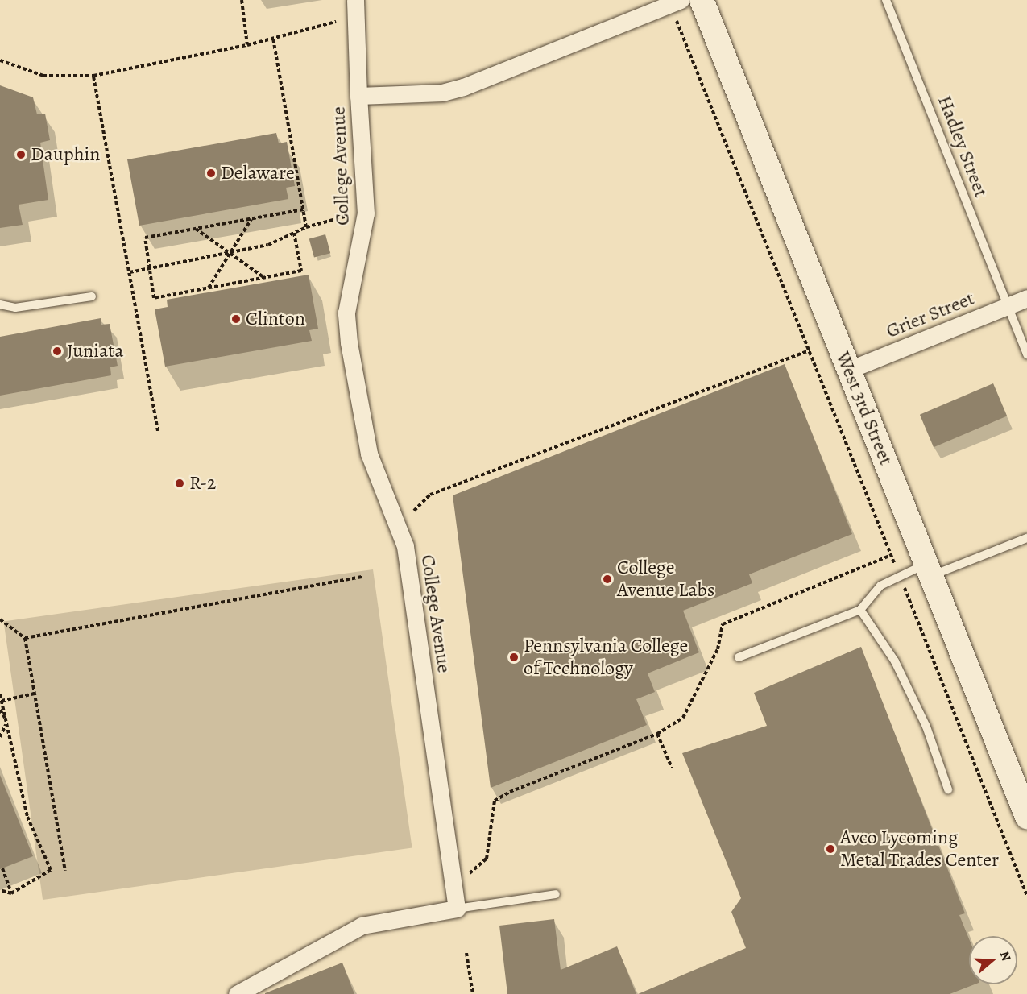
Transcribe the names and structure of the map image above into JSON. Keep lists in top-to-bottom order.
{
  "streets": {
    "main road": ["West 3rd Street"],
    "street": ["College Avenue", "Grier Street"],
    "lane": ["Hadley Street"]
  },
  "crossings": [
    ["Hadley Street", "Grier Street"],
    ["Grier Street", "West 3rd Street"]
  ],
  "places": [
    "Dauphin",
    "Delaware",
    "Clinton",
    "Juniata",
    "R-2",
    "College Avenue Labs",
    "Pennsylvania College of Technology",
    "Avco Lycoming Metal Trades Center"
  ],
  "north": "right"
}
